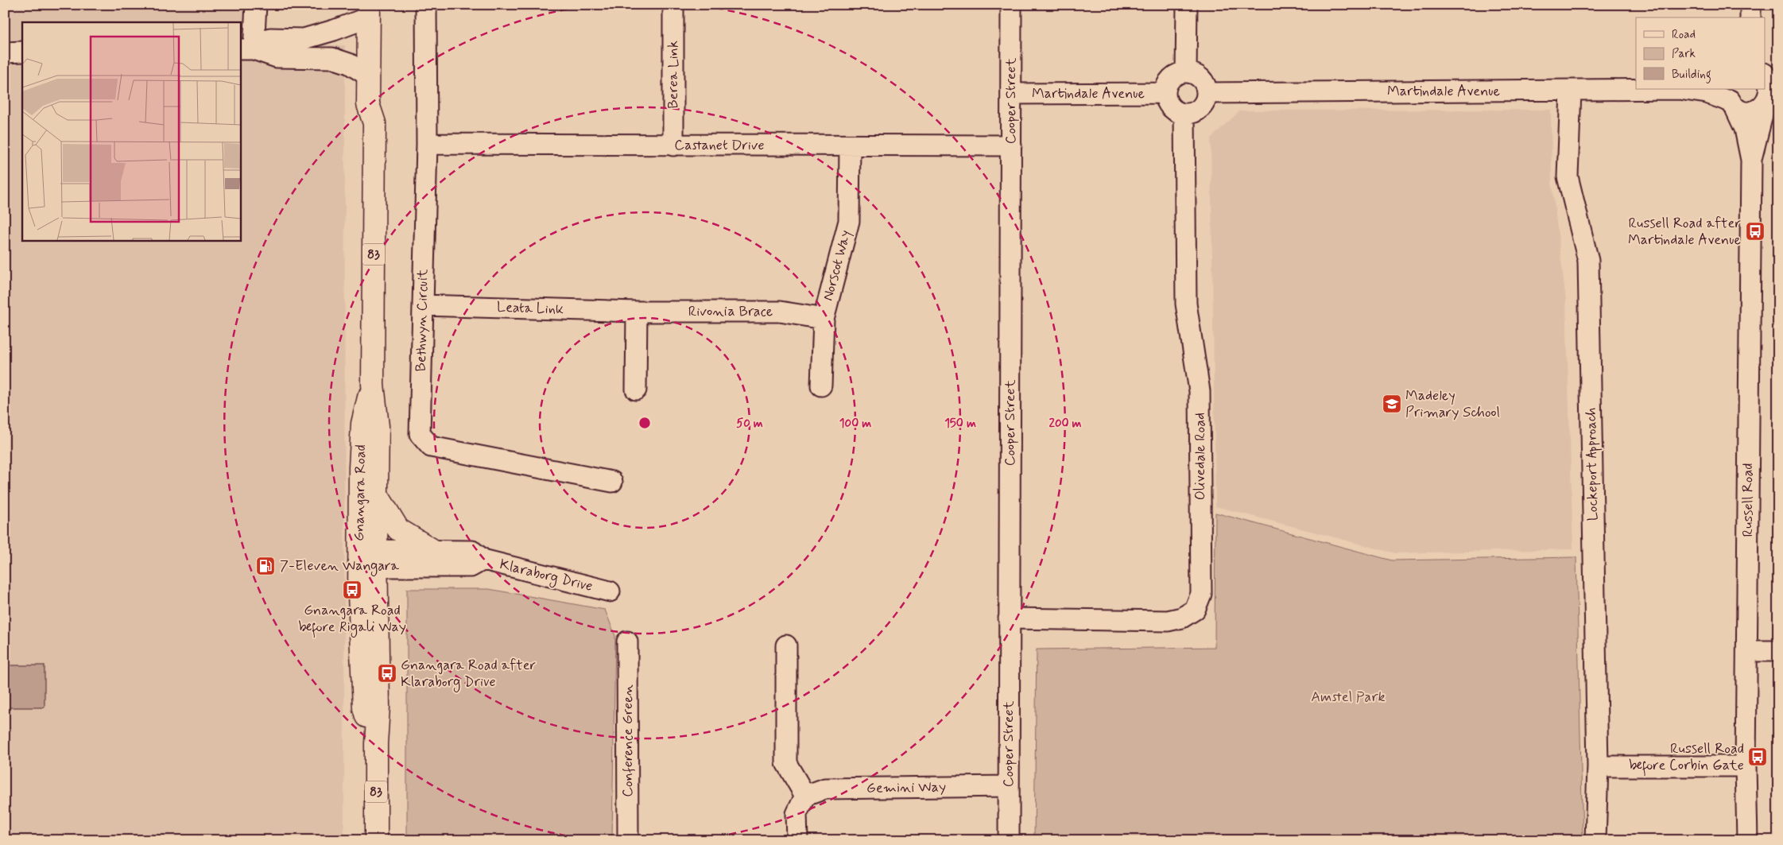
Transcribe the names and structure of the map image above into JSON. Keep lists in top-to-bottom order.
{
  "streets": {
    "main road": ["83", "Gnangara Road"],
    "street": [
      "Berea Link",
      "Martindale Avenue",
      "Cooper Street",
      "Castanet Drive",
      "Norscot Way",
      "Leata Link",
      "Rivonia Brace",
      "Bethwyn Circuit",
      "Olivedale Road",
      "Lockeport Approach",
      "Russell Road",
      "Klaraborg Drive",
      "Conference Green",
      "Gemini Way"
    ]
  },
  "crossings": [
    ["Berea Link", "Castanet Drive"],
    ["Martindale Avenue", "Cooper Street"],
    ["Martindale Avenue", "Olivedale Road"],
    ["Martindale Avenue", "Lockeport Approach"],
    ["Martindale Avenue", "Russell Road"],
    ["Cooper Street", "Castanet Drive"],
    ["Cooper Street", "Olivedale Road"],
    ["Cooper Street", "Gemini Way"],
    ["Castanet Drive", "Norscot Way"],
    ["Castanet Drive", "Bethwyn Circuit"],
    ["Norscot Way", "Rivonia Brace"],
    ["Leata Link", "Rivonia Brace"],
    ["Leata Link", "Bethwyn Circuit"],
    ["Gnangara Road", "Klaraborg Drive"]
  ],
  "parks": ["Amstel Park"],
  "places": {
    "bus stop": [
      "Russell Road after Martindale Avenue",
      "Gnangara Road before Rigali Way",
      "Gnangara Road after Klaraborg Drive",
      "Russell Road before Corbin Gate"
    ],
    "school or university": ["Madeley Primary School"],
    "fuel station": ["7-Eleven Wangara"]
  },
  "legend": ["Road", "Park", "Building"],
  "rings": [
    "50 m",
    "100 m",
    "150 m",
    "200 m"
  ]
}
